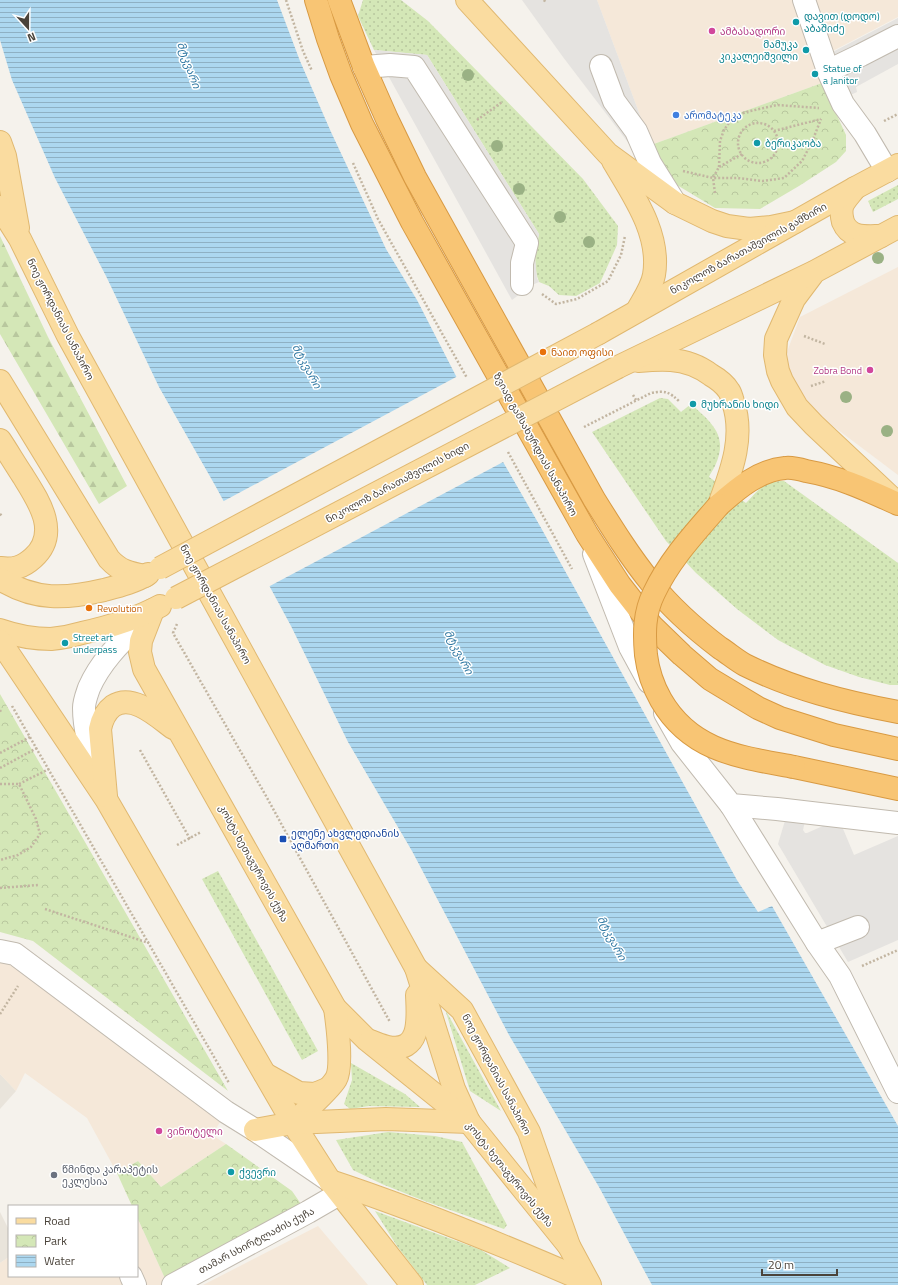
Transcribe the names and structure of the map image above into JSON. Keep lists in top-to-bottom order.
{
  "streets": {
    "highway": ["ზვიად გამსახურდიას სანაპირო"],
    "main road": [
      "ნიკოლოზ ბარათაშვილის გამზირი",
      "ნოე ჟორდანიას სანაპირო",
      "ნიკოლოზ ბარათაშვილის ხიდი",
      "კოსტა ხეთაგუროვის ქუჩა"
    ],
    "street": ["თამარ სხირტლაძის ქუჩა"]
  },
  "crossings": [
    ["ნოე ჟორდანიას სანაპირო", "კოსტა ხეთაგუროვის ქუჩა"],
    ["ნიკოლოზ ბარათაშვილის ხიდი", "კოსტა ხეთაგუროვის ქუჩა"]
  ],
  "water": ["მტკვარი"],
  "places": {
    "other": [
      "დავით (დოდო) აბაშიძე",
      "ამბასადორი",
      "მამუკა კიკალეიშვილი",
      "Statue of a Janitor",
      "არომატეკა",
      "ბერიკაობა",
      "ნაით ოფისი",
      "Zobra Bond",
      "მუხრანის ხიდი",
      "Revolution",
      "Street art underpass",
      "ვინოტელი",
      "ქვევრი",
      "წმინდა კარაპეტის ეკლესია"
    ],
    "transit": ["ელენე ახვლედიანის აღმართი"]
  },
  "legend": ["Road", "Park", "Water"],
  "scale_bar": "20 m",
  "north": "bottom"
}
